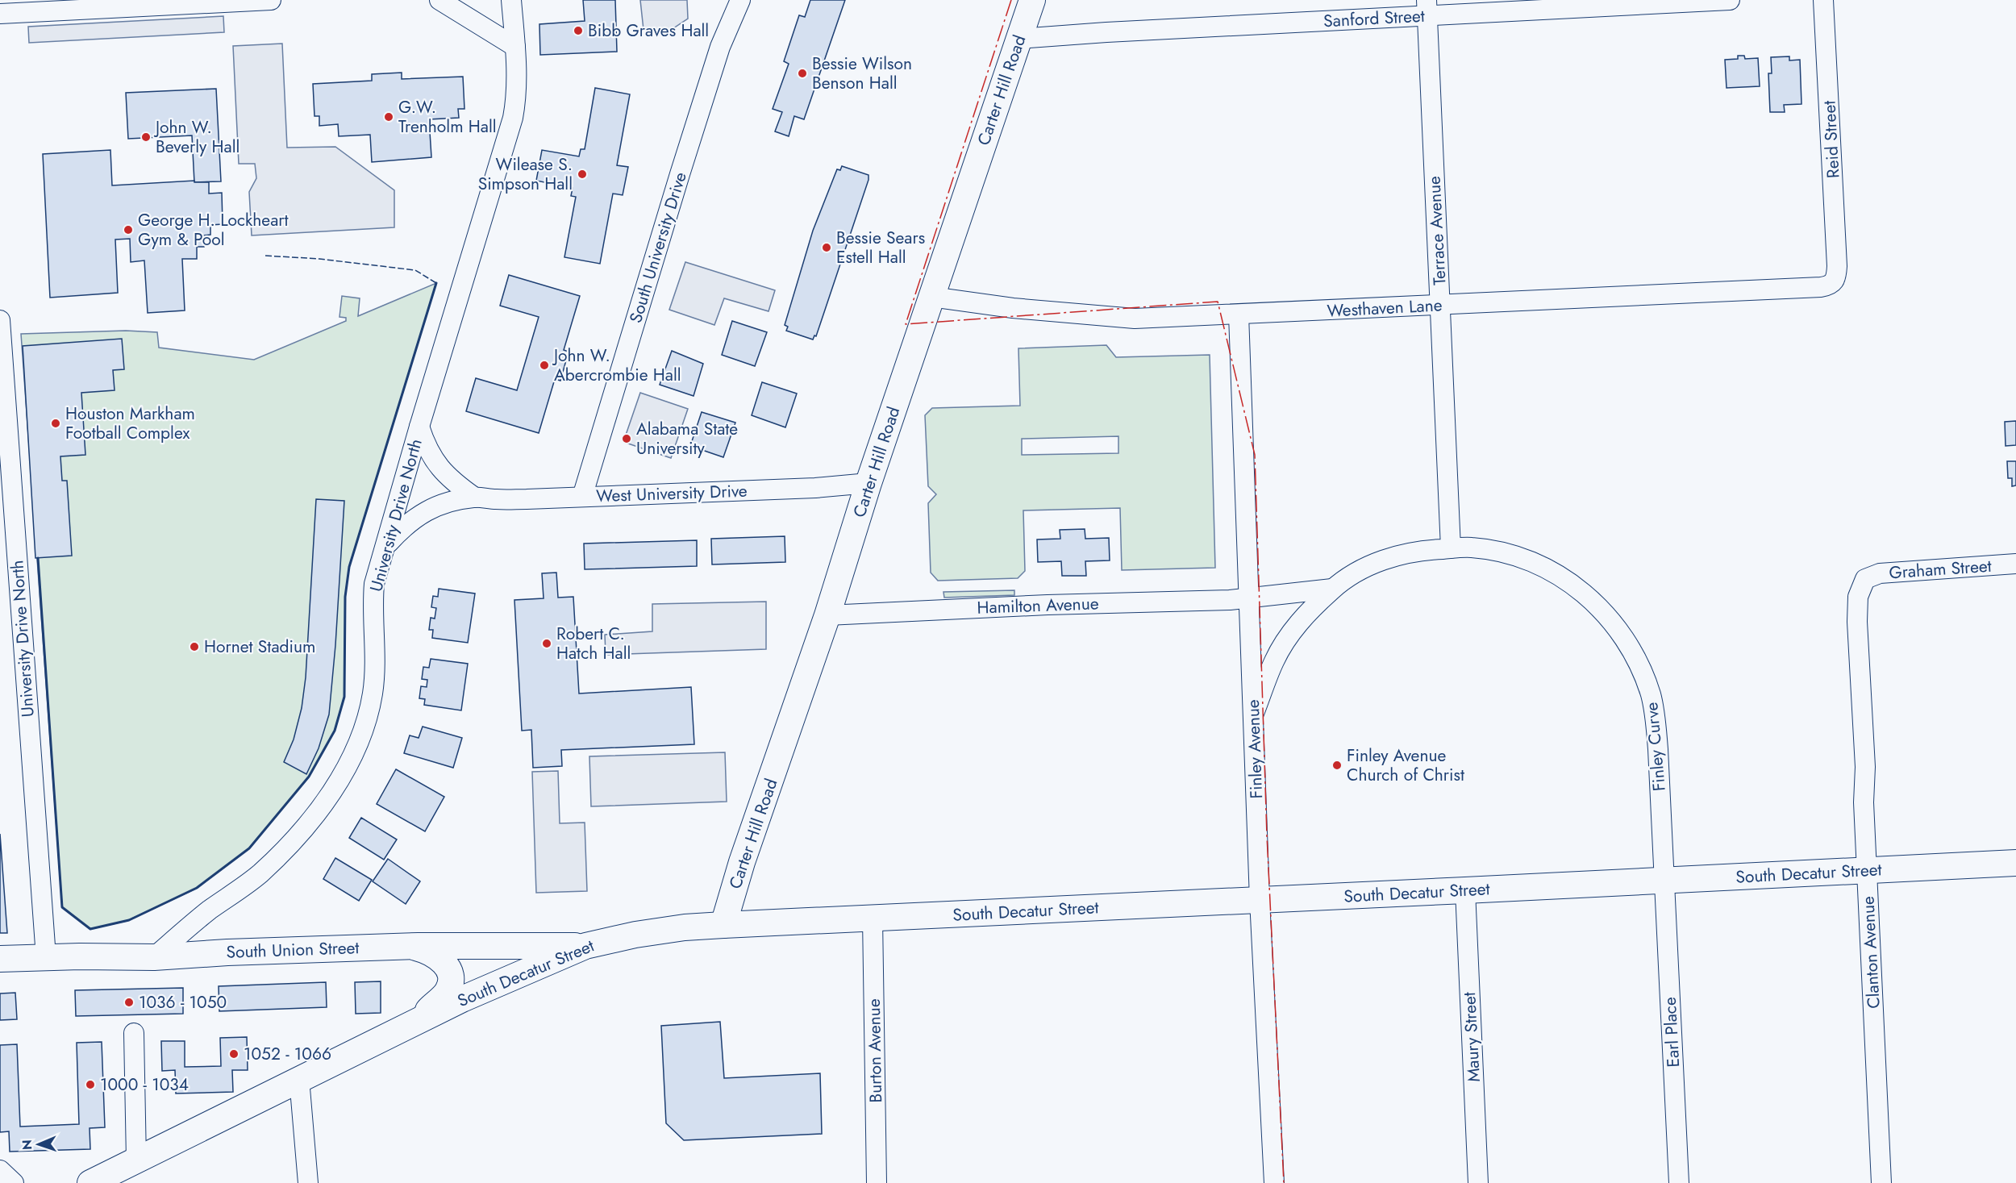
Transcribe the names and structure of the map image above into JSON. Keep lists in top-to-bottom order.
{
  "streets": {
    "main road": ["Carter Hill Road", "South Decatur Street", "South Union Street"],
    "street": [
      "Sanford Street",
      "Reid Street",
      "Terrace Avenue",
      "South University Drive",
      "Westhaven Lane",
      "West University Drive",
      "University Drive North",
      "Graham Street",
      "Hamilton Avenue",
      "Finley Curve",
      "Finley Avenue",
      "Clanton Avenue",
      "Earl Place",
      "Maury Street",
      "Burton Avenue"
    ]
  },
  "crossings": [
    ["Sanford Street", "Carter Hill Road"],
    ["Sanford Street", "Terrace Avenue"],
    ["Carter Hill Road", "Westhaven Lane"],
    ["Carter Hill Road", "West University Drive"],
    ["Carter Hill Road", "Hamilton Avenue"],
    ["Carter Hill Road", "South Decatur Street"],
    ["Reid Street", "Westhaven Lane"],
    ["Terrace Avenue", "Westhaven Lane"],
    ["Terrace Avenue", "Finley Curve"],
    ["South University Drive", "West University Drive"],
    ["Westhaven Lane", "Finley Avenue"],
    ["West University Drive", "University Drive North"],
    ["University Drive North", "South Union Street"],
    ["Graham Street", "Clanton Avenue"],
    ["Hamilton Avenue", "Finley Curve"],
    ["Hamilton Avenue", "Finley Avenue"],
    ["Finley Curve", "Finley Avenue"],
    ["Finley Curve", "South Decatur Street"],
    ["Finley Curve", "Earl Place"],
    ["Finley Avenue", "South Decatur Street"],
    ["South Decatur Street", "South Union Street"],
    ["South Decatur Street", "Clanton Avenue"],
    ["South Decatur Street", "Earl Place"],
    ["South Decatur Street", "Maury Street"],
    ["South Decatur Street", "Burton Avenue"]
  ],
  "places": [
    "Bibb Graves Hall",
    "Bessie Wilson Benson Hall",
    "G.W. Trenholm Hall",
    "John W. Beverly Hall",
    "Wilease S. Simpson Hall",
    "George H. Lockheart Gym & Pool",
    "Bessie Sears Estell Hall",
    "John W. Abercrombie Hall",
    "Houston Markham Football Complex",
    "Alabama State University",
    "Robert C. Hatch Hall",
    "Hornet Stadium",
    "Finley Avenue Church of Christ",
    "1036 - 1050",
    "1052 - 1066",
    "1000 - 1034"
  ],
  "north": "left"
}
